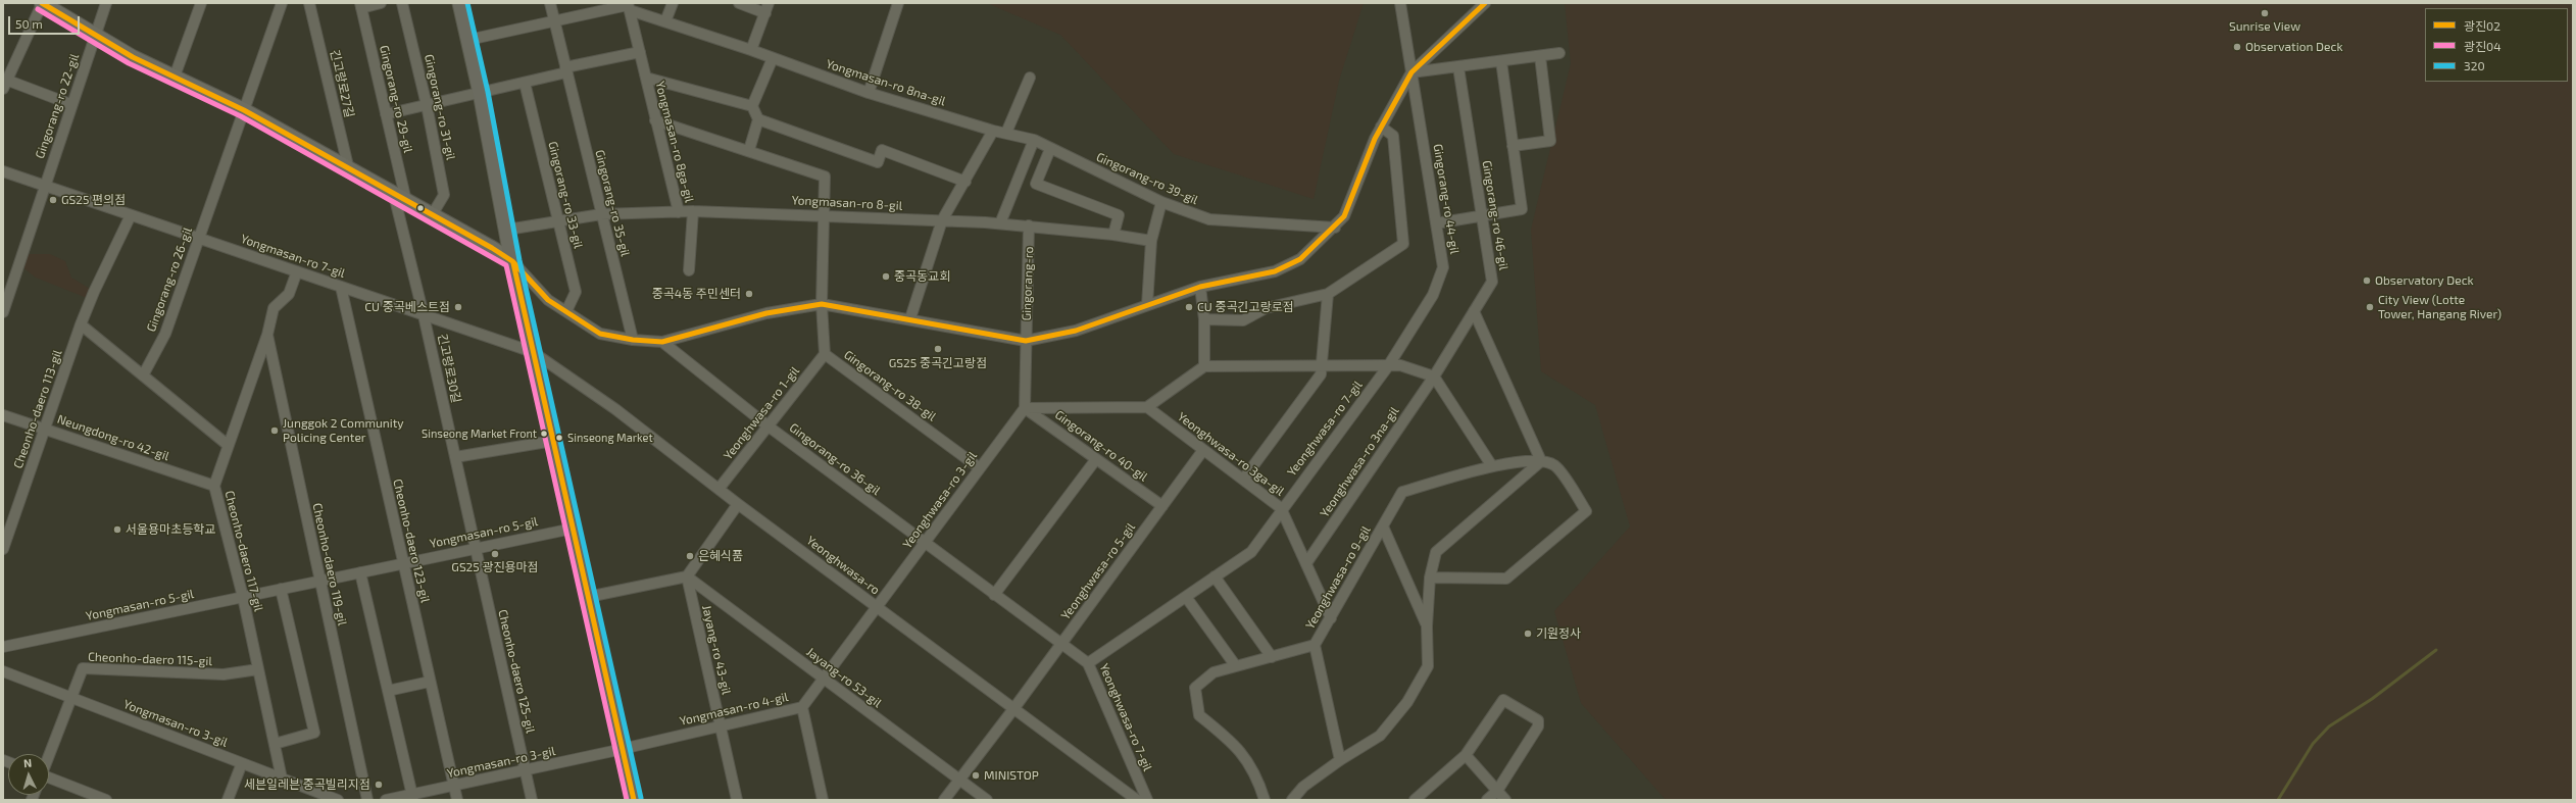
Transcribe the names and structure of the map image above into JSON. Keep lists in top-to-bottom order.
{
  "streets": {
    "main road": ["Gingorang-ro"],
    "street": [
      "Yongmasan-ro 8na-gil",
      "긴고랑로27길",
      "Gingorang-ro 29-gil",
      "Gingorang-ro 22-gil",
      "Gingorang-ro 31-gil",
      "Yongmasan-ro 8ga-gil",
      "Gingorang-ro 39-gil",
      "Gingorang-ro 33-gil",
      "Gingorang-ro 44-gil",
      "Gingorang-ro 35-gil",
      "Yongmasan-ro 8-gil",
      "Gingorang-ro 46-gil",
      "Yongmasan-ro 7-gil",
      "Gingorang-ro 26-gil",
      "긴고랑로30길",
      "Gingorang-ro 38-gil",
      "Cheonho-daero 113-gil",
      "Yeonghwasa-ro 1-gil",
      "Yeonghwasa-ro 7-gil",
      "Neungdong-ro 42-gil",
      "Gingorang-ro 40-gil",
      "Yeonghwasa-ro 3ga-gil",
      "Gingorang-ro 36-gil",
      "Yeonghwasa-ro 3na-gil",
      "Yeonghwasa-ro 3-gil",
      "Yongmasan-ro 5-gil",
      "Cheonho-daero 123-gil",
      "Cheonho-daero 117-gil",
      "Cheonho-daero 119-gil",
      "Yeonghwasa-ro",
      "Yeonghwasa-ro 5-gil",
      "Yeonghwasa-ro 9-gil",
      "Jayang-ro 43-gil",
      "Cheonho-daero 115-gil",
      "Cheonho-daero 125-gil",
      "Jayang-ro 53-gil",
      "Yongmasan-ro 4-gil",
      "Yongmasan-ro 3-gil"
    ]
  },
  "crossings": [
    ["Yongmasan-ro 8na-gil", "Yongmasan-ro 8ga-gil"],
    ["Yongmasan-ro 8na-gil", "Gingorang-ro 39-gil"],
    ["긴고랑로27길", "Gingorang-ro"],
    ["Gingorang-ro 29-gil", "Gingorang-ro"],
    ["Gingorang-ro 29-gil", "긴고랑로30길"],
    ["Gingorang-ro 22-gil", "Yongmasan-ro 7-gil"],
    ["Gingorang-ro 22-gil", "Gingorang-ro"],
    ["Gingorang-ro 31-gil", "Gingorang-ro"],
    ["Yongmasan-ro 8ga-gil", "Yongmasan-ro 8-gil"],
    ["Gingorang-ro 39-gil", "Gingorang-ro"],
    ["Gingorang-ro 33-gil", "Yongmasan-ro 8-gil"],
    ["Gingorang-ro 33-gil", "Gingorang-ro"],
    ["Gingorang-ro 44-gil", "Gingorang-ro"],
    ["Gingorang-ro 44-gil", "Yeonghwasa-ro 7-gil"],
    ["Gingorang-ro 35-gil", "Yongmasan-ro 8-gil"],
    ["Gingorang-ro 35-gil", "Gingorang-ro"],
    ["Yongmasan-ro 8-gil", "Gingorang-ro"],
    ["Yongmasan-ro 8-gil", "Gingorang-ro 38-gil"],
    ["Gingorang-ro 46-gil", "Yeonghwasa-ro 3na-gil"],
    ["Yongmasan-ro 7-gil", "Gingorang-ro 26-gil"],
    ["Yongmasan-ro 7-gil", "긴고랑로30길"],
    ["Yongmasan-ro 7-gil", "Cheonho-daero 113-gil"],
    ["Yongmasan-ro 7-gil", "Cheonho-daero 123-gil"],
    ["Yongmasan-ro 7-gil", "Cheonho-daero 117-gil"],
    ["Yongmasan-ro 7-gil", "Yeonghwasa-ro"],
    ["Gingorang-ro 26-gil", "Gingorang-ro"],
    ["Gingorang-ro", "긴고랑로30길"],
    ["Gingorang-ro", "Gingorang-ro 38-gil"],
    ["Gingorang-ro", "Gingorang-ro 36-gil"],
    ["긴고랑로30길", "Yongmasan-ro 5-gil"],
    ["긴고랑로30길", "Cheonho-daero 125-gil"],
    ["Gingorang-ro 38-gil", "Yeonghwasa-ro 1-gil"],
    ["Gingorang-ro 38-gil", "Yeonghwasa-ro 3-gil"],
    ["Cheonho-daero 113-gil", "Neungdong-ro 42-gil"],
    ["Yeonghwasa-ro 1-gil", "Gingorang-ro 36-gil"],
    ["Yeonghwasa-ro 1-gil", "Yeonghwasa-ro"],
    ["Yeonghwasa-ro 7-gil", "Yeonghwasa-ro 3ga-gil"],
    ["Yeonghwasa-ro 7-gil", "Gingorang-ro 36-gil"],
    ["Neungdong-ro 42-gil", "Cheonho-daero 117-gil"],
    ["Gingorang-ro 40-gil", "Yeonghwasa-ro 3-gil"],
    ["Gingorang-ro 40-gil", "Yeonghwasa-ro 5-gil"],
    ["Yeonghwasa-ro 3ga-gil", "Yeonghwasa-ro 3na-gil"],
    ["Yeonghwasa-ro 3ga-gil", "Yeonghwasa-ro 5-gil"],
    ["Yeonghwasa-ro 3ga-gil", "Yeonghwasa-ro 9-gil"],
    ["Gingorang-ro 36-gil", "Yeonghwasa-ro 3-gil"],
    ["Gingorang-ro 36-gil", "Yeonghwasa-ro 5-gil"],
    ["Yeonghwasa-ro 3-gil", "Yeonghwasa-ro"],
    ["Yeonghwasa-ro 3-gil", "Yongmasan-ro 4-gil"],
    ["Yongmasan-ro 5-gil", "Cheonho-daero 123-gil"],
    ["Yongmasan-ro 5-gil", "Cheonho-daero 117-gil"],
    ["Yongmasan-ro 5-gil", "Cheonho-daero 119-gil"],
    ["Yongmasan-ro 5-gil", "Cheonho-daero 125-gil"],
    ["Cheonho-daero 123-gil", "Yongmasan-ro 3-gil"],
    ["Cheonho-daero 117-gil", "Cheonho-daero 119-gil"],
    ["Cheonho-daero 117-gil", "Cheonho-daero 115-gil"],
    ["Cheonho-daero 117-gil", "Yongmasan-ro 3-gil"],
    ["Yeonghwasa-ro", "Yeonghwasa-ro 5-gil"],
    ["Yeonghwasa-ro", "Yongmasan-ro 4-gil"],
    ["Yeonghwasa-ro 5-gil", "Jayang-ro 53-gil"],
    ["Jayang-ro 43-gil", "Jayang-ro 53-gil"],
    ["Jayang-ro 43-gil", "Yongmasan-ro 4-gil"],
    ["Cheonho-daero 115-gil", "Yongmasan-ro 3-gil"],
    ["Cheonho-daero 125-gil", "Yongmasan-ro 3-gil"],
    ["Jayang-ro 53-gil", "Yongmasan-ro 4-gil"],
    ["Yongmasan-ro 4-gil", "Yongmasan-ro 3-gil"]
  ],
  "places": [
    "Sunrise View",
    "Observation Deck",
    "GS25 편의점",
    "중곡동교회",
    "Observatory Deck",
    "중곡4동 주민센터",
    "CU 중곡베스트점",
    "CU 중곡긴고랑로점",
    "City View (Lotte Tower, Hangang River)",
    "GS25 중곡긴고랑점",
    "Junggok 2 Community Policing Center",
    "Sinseong Market Front",
    "Sinseong Market",
    "서울용마초등학교",
    "GS25 광진용마점",
    "은혜식품",
    "기원정사",
    "MINISTOP",
    "세븐일레븐 중곡빌리지점"
  ],
  "lines": ["transit line 광진02", "transit line 320", "transit line 광진04"],
  "legend": ["광진02", "광진04", "320"],
  "scale_bar": "50 m",
  "north": "top"
}
